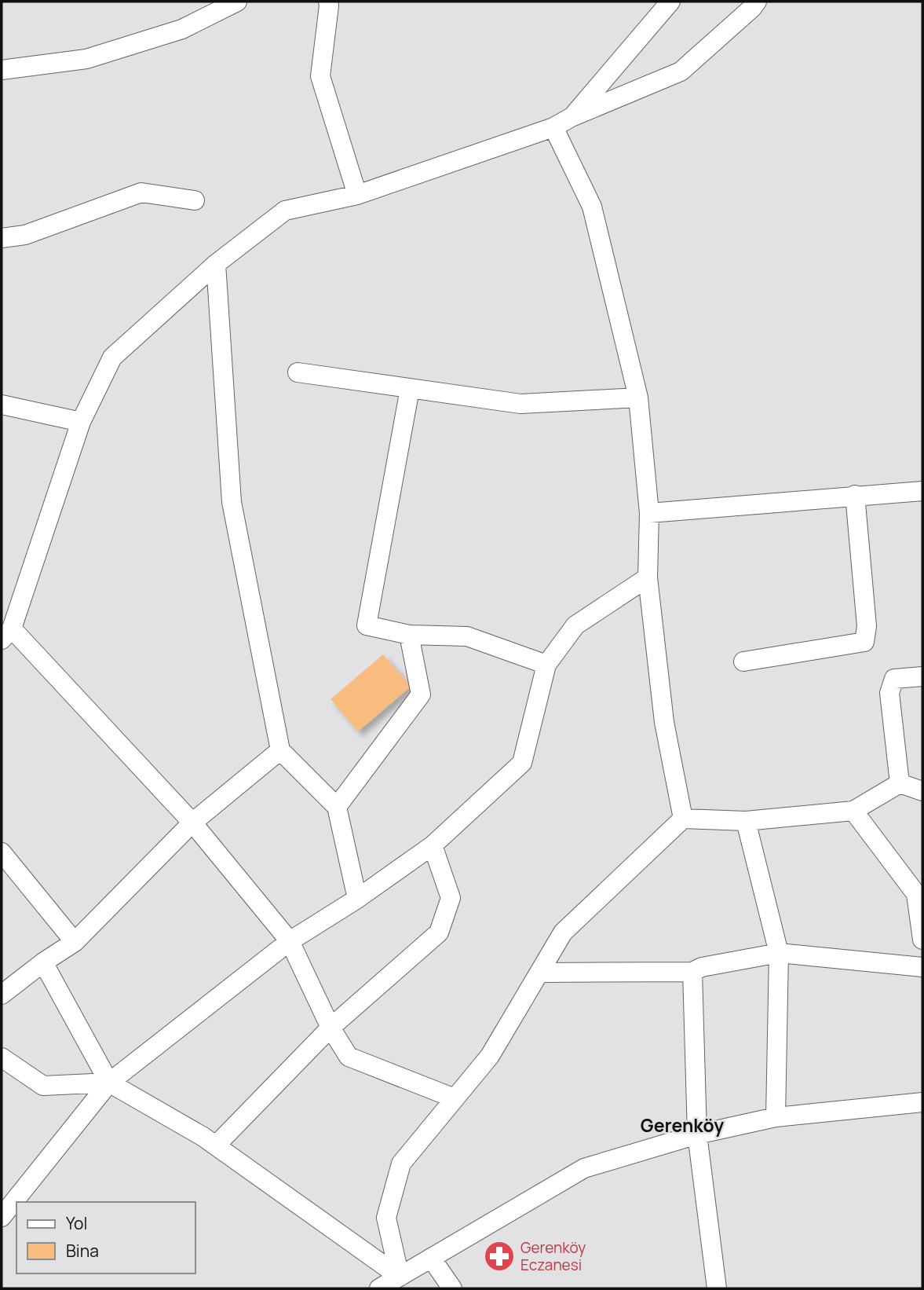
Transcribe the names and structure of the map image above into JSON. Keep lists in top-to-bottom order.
{
  "districts": ["Gerenköy"],
  "places": {
    "pharmacy": ["Gerenköy Eczanesi"]
  },
  "legend": ["Yol", "Bina"]
}
